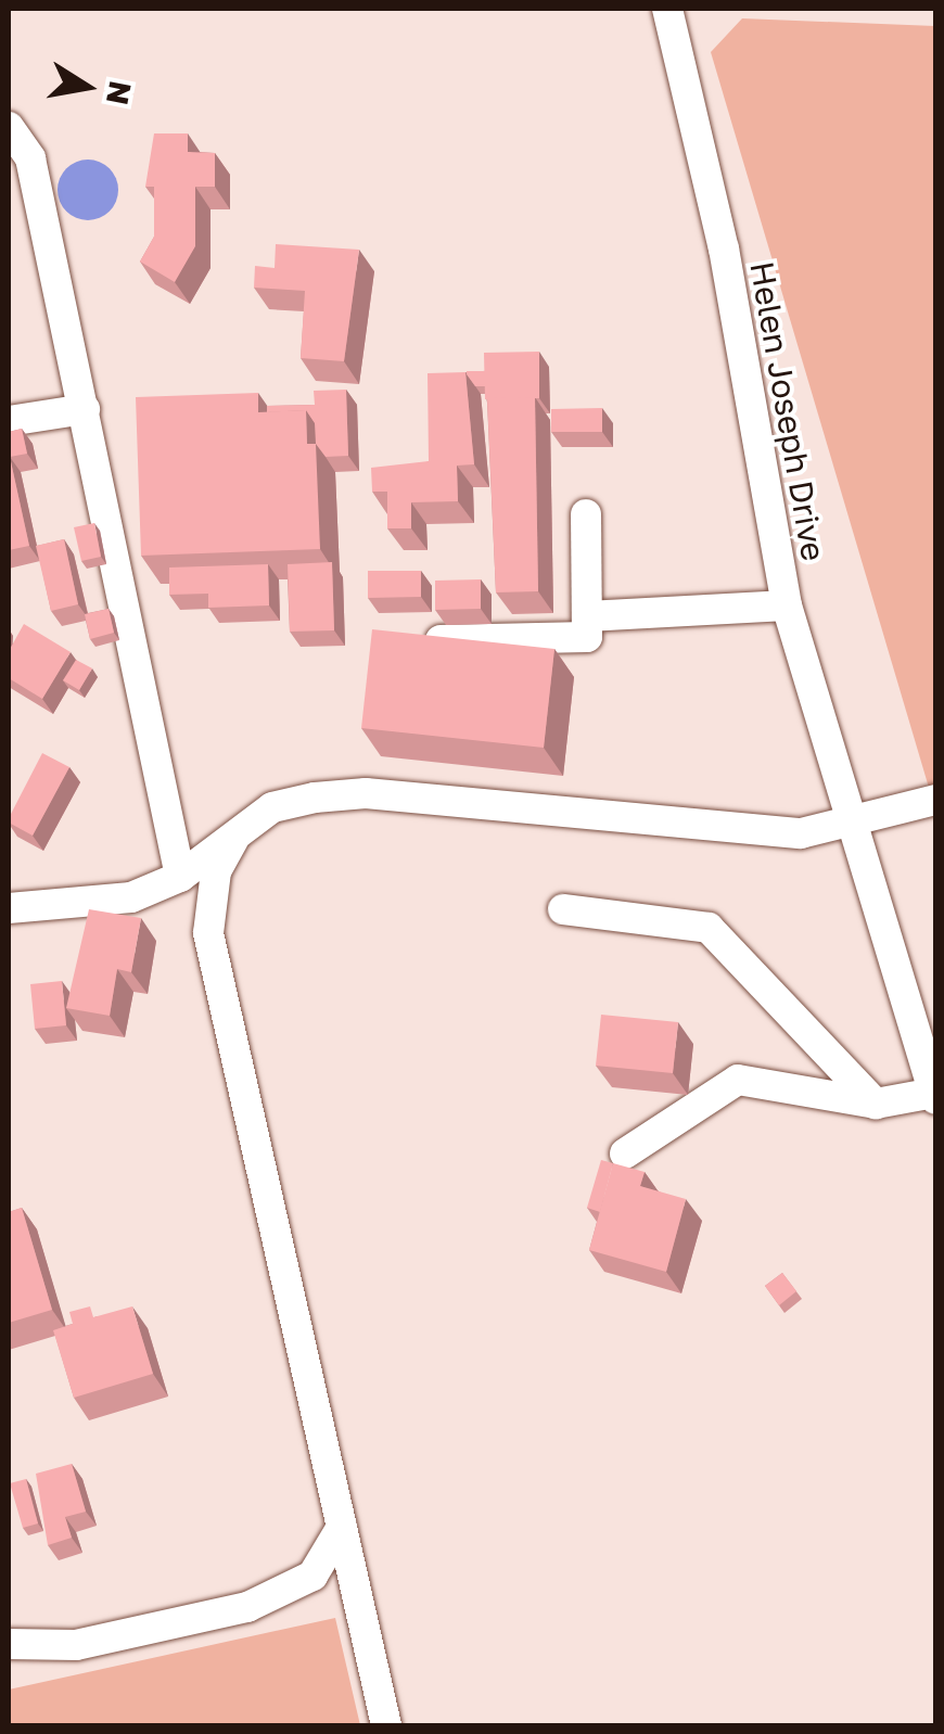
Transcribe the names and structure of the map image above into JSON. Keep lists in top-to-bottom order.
{
  "streets": {
    "street": ["Helen Joseph Drive"]
  },
  "north": "right"
}
